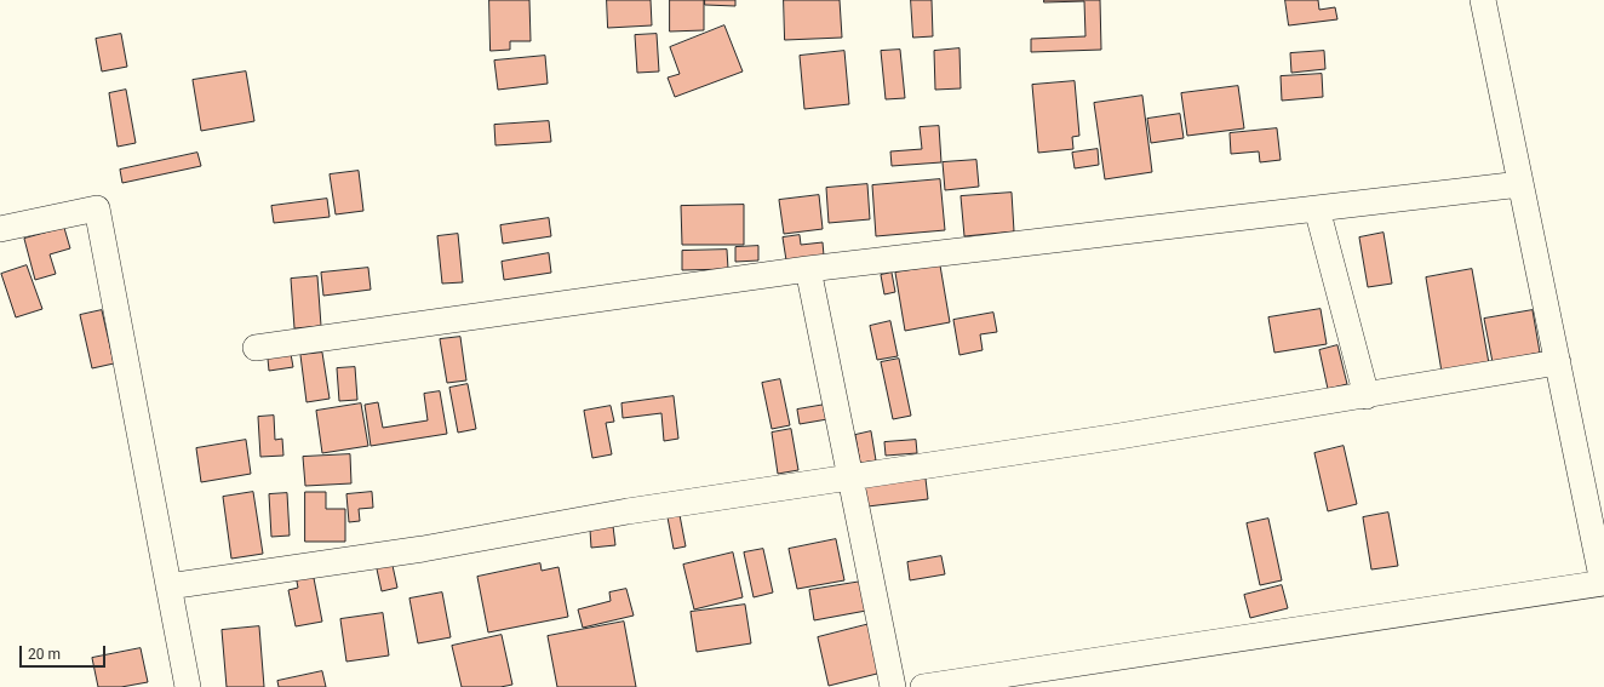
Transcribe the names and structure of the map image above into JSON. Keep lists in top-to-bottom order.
{
  "scale_bar": "20 m"
}
